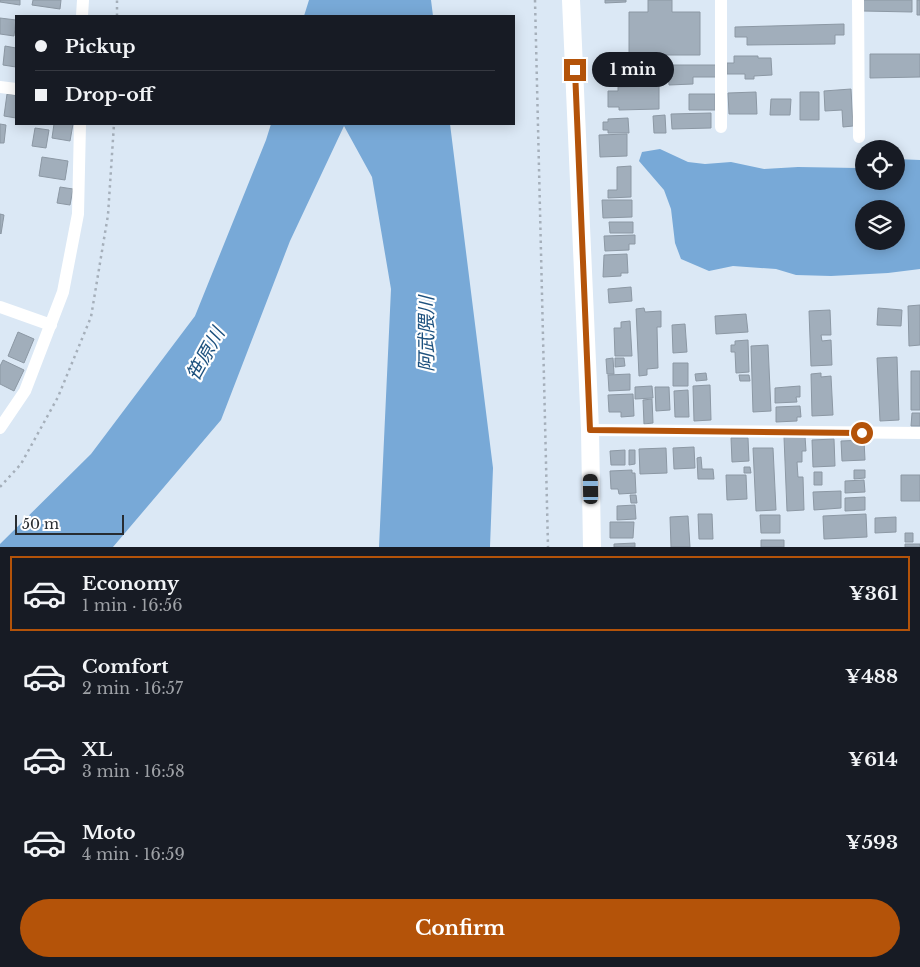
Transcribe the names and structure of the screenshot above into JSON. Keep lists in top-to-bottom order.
{
  "water": ["阿武隈川", "笹原川"],
  "scale_bar": "50 m",
  "page": {
    "banner": ["Pickup", "Drop-off"],
    "bubble": "1 min",
    "scale": "50 m",
    "list": [
      {
        "name": "Economy",
        "note": "1 min · 16:56",
        "value": "¥361"
      },
      {
        "name": "Comfort",
        "note": "2 min · 16:57",
        "value": "¥488"
      },
      {
        "name": "XL",
        "note": "3 min · 16:58",
        "value": "¥614"
      },
      {
        "name": "Moto",
        "note": "4 min · 16:59",
        "value": "¥593"
      }
    ],
    "buttons": "Confirm"
  }
}
